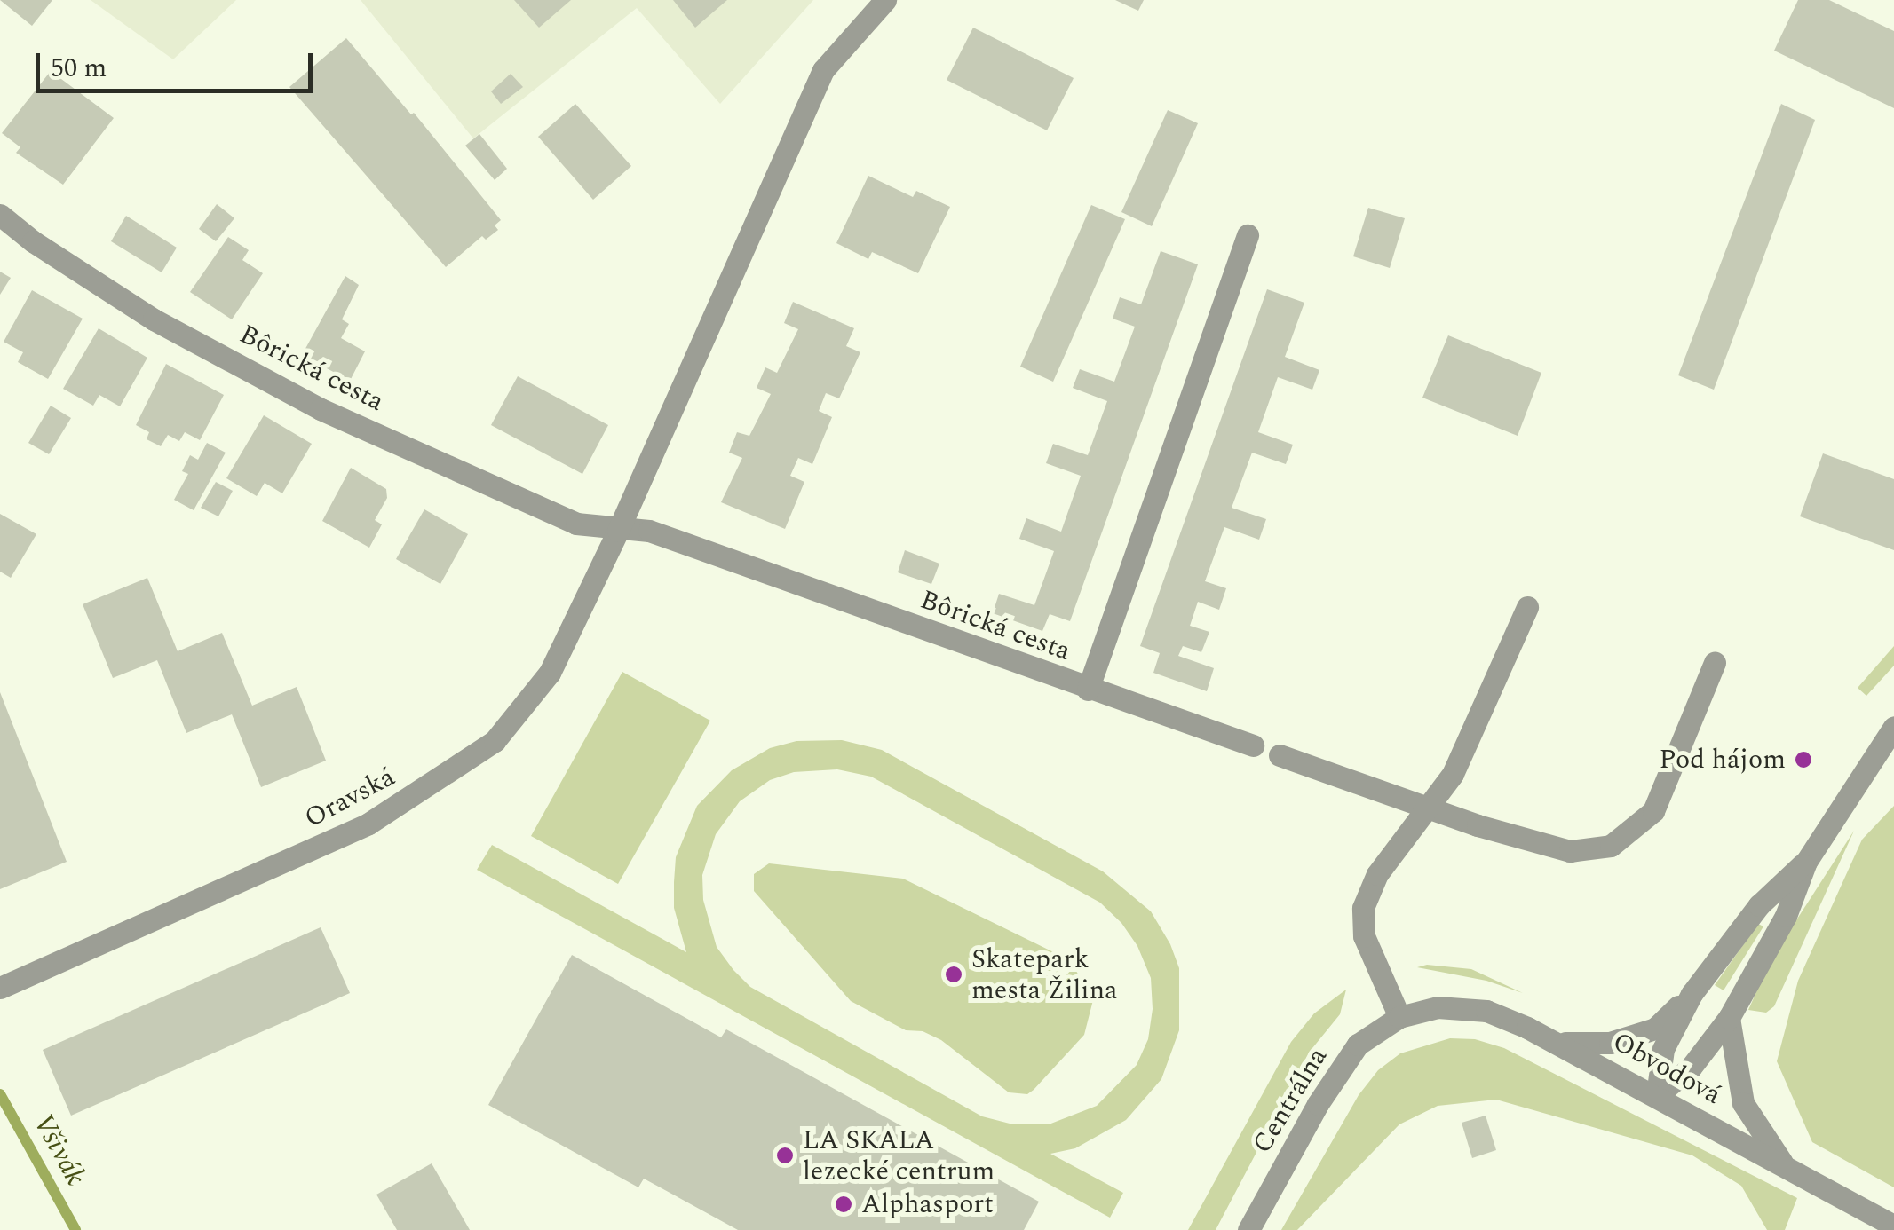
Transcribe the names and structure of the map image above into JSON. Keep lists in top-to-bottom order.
{
  "streets": {
    "street": [
      "Bôrická cesta",
      "Oravská",
      "Obvodová",
      "Centrálna"
    ]
  },
  "crossings": [
    ["Bôrická cesta", "Oravská"],
    ["Obvodová", "Centrálna"]
  ],
  "water": ["Všivák"],
  "places": [
    "Pod hájom",
    "Skatepark mesta Žilina",
    "LA SKALA lezecké centrum",
    "Alphasport"
  ],
  "scale_bar": "50 m"
}
